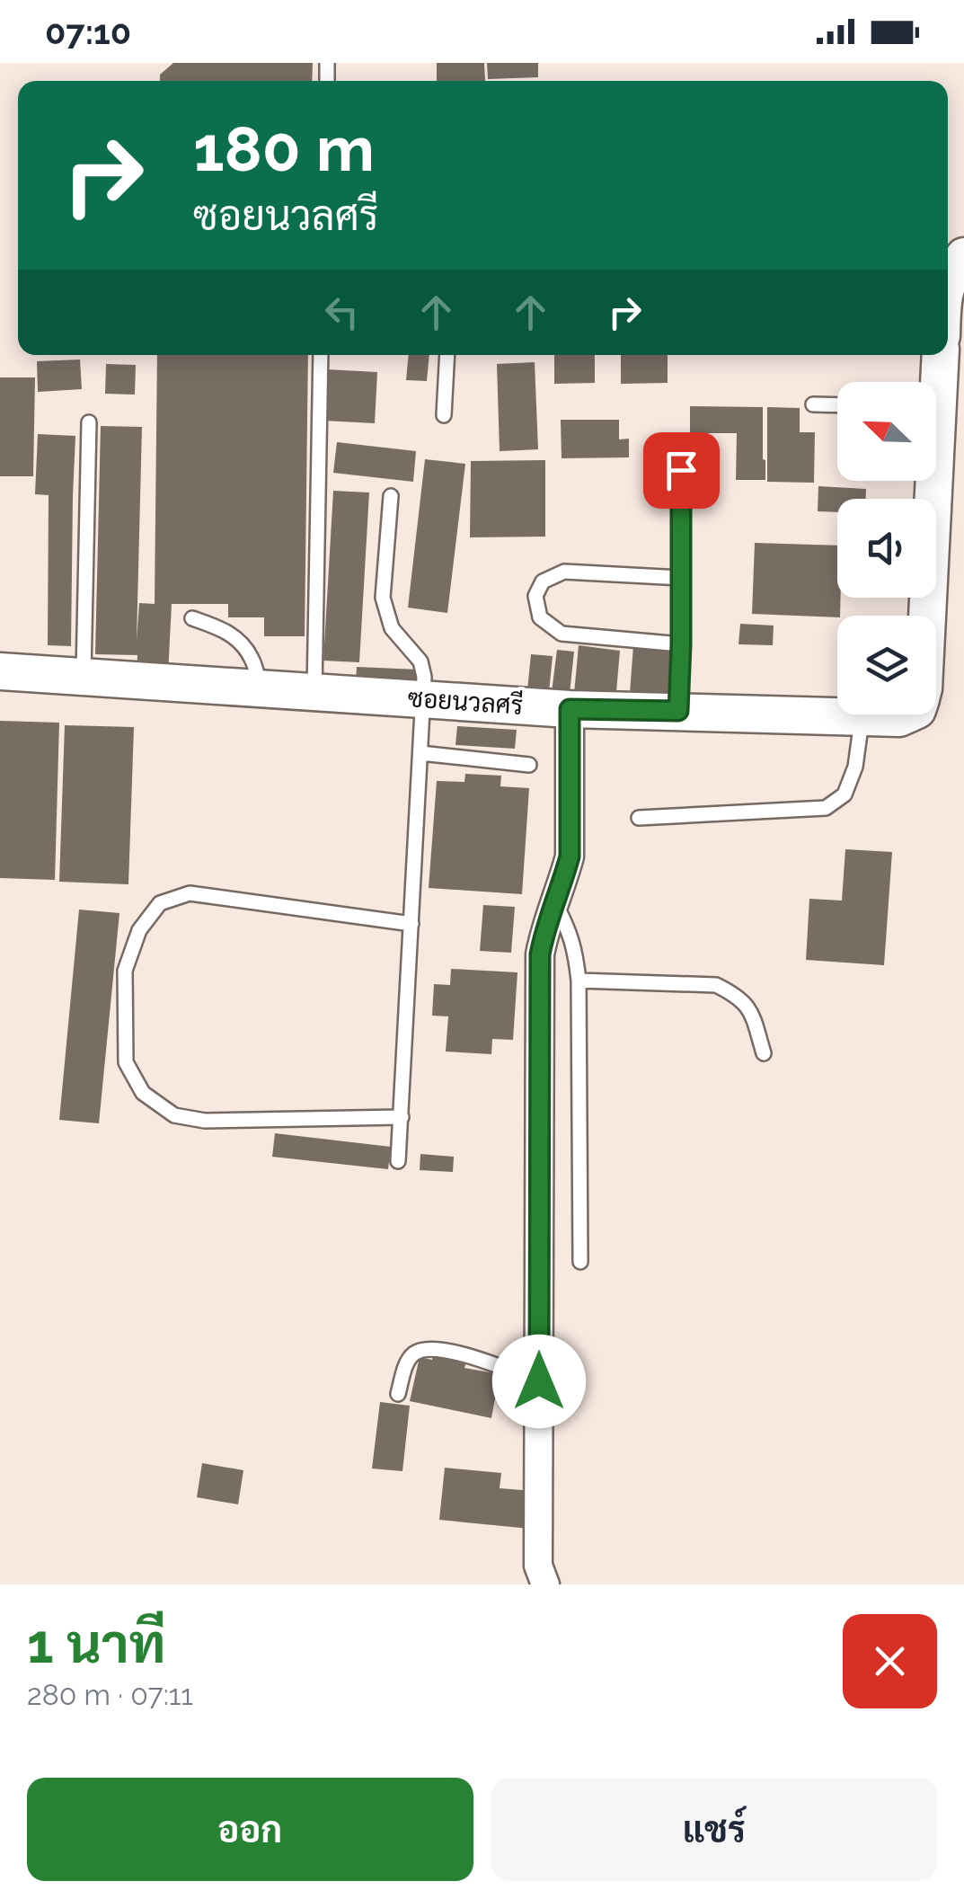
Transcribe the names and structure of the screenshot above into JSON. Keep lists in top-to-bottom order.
{
  "streets": {
    "street": ["ซอยนวลศรี"]
  },
  "north": "top left",
  "page": {
    "status": "07:10",
    "turn": ["180 m", "ซอยนวลศรี"],
    "heading": ["1 นาที", "280 m · 07:11"],
    "buttons": ["ออก", "แชร์"]
  }
}
